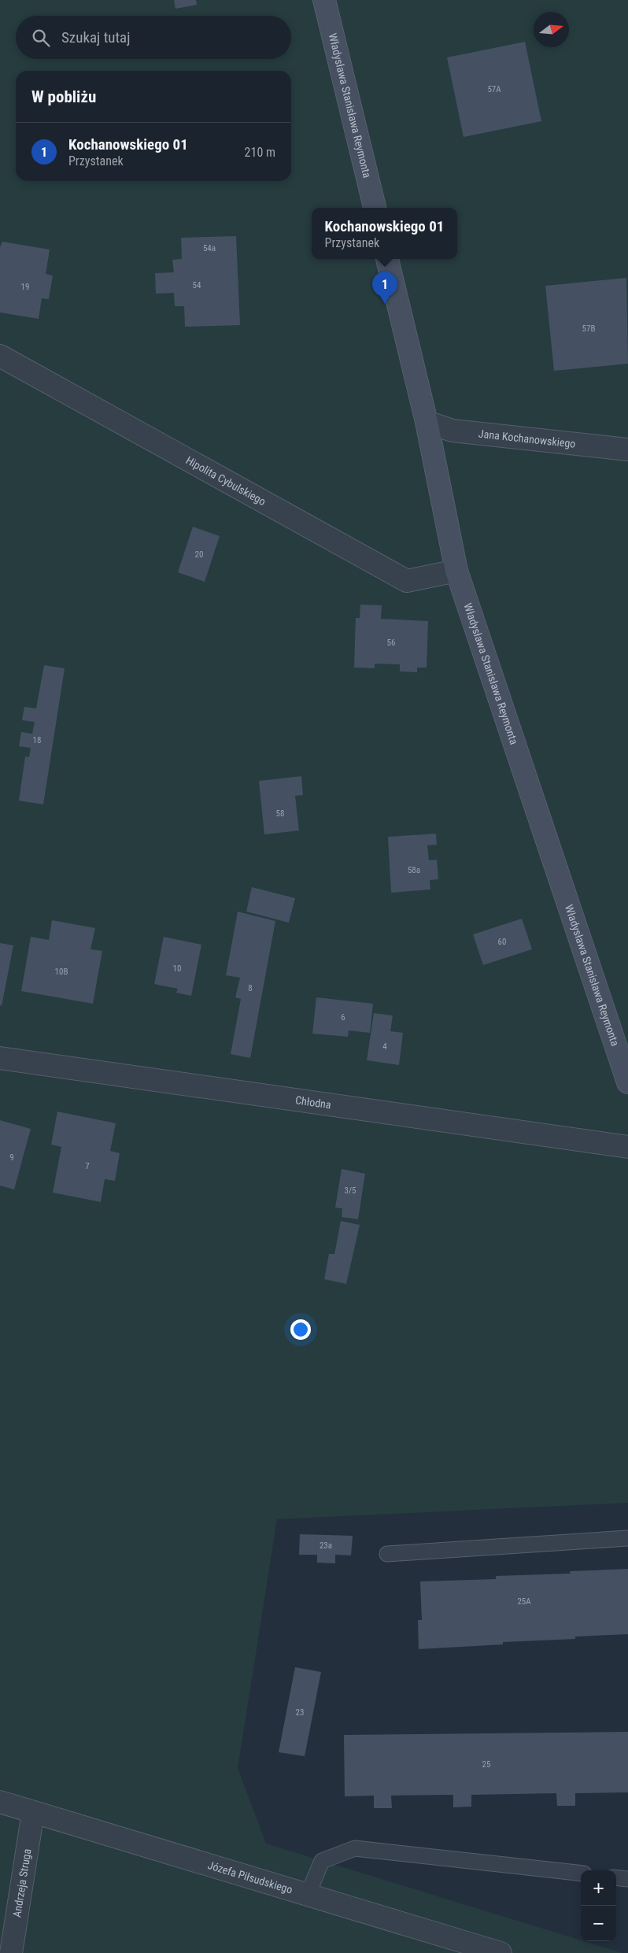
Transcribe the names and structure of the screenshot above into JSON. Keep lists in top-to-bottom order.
{
  "streets": {
    "street": [
      "Władysława Stanisława Reymonta",
      "Jana Kochanowskiego",
      "Hipolita Cybulskiego",
      "Chłodna",
      "Józefa Piłsudskiego",
      "Andrzeja Struga"
    ]
  },
  "crossings": [
    ["Władysława Stanisława Reymonta", "Jana Kochanowskiego"],
    ["Władysława Stanisława Reymonta", "Hipolita Cybulskiego"],
    ["Józefa Piłsudskiego", "Andrzeja Struga"]
  ],
  "house_numbers": [
    "57A",
    "54a",
    "54",
    "19",
    "57B",
    "20",
    "56",
    "18",
    "58",
    "58a",
    "60",
    "10",
    "10B",
    "8",
    "6",
    "4",
    "9",
    "7",
    "3/5",
    "23a",
    "25A",
    "23",
    "25"
  ],
  "north": "right",
  "page": {
    "search": "Szukaj tutaj",
    "heading": "W pobliżu",
    "list": [
      {
        "mark": "1",
        "name": "Kochanowskiego 01",
        "note": "Przystanek",
        "value": "210 m"
      }
    ],
    "popup": ["Kochanowskiego 01", "Przystanek"],
    "pins": "1",
    "map_buttons": ["+", "−"]
  }
}
